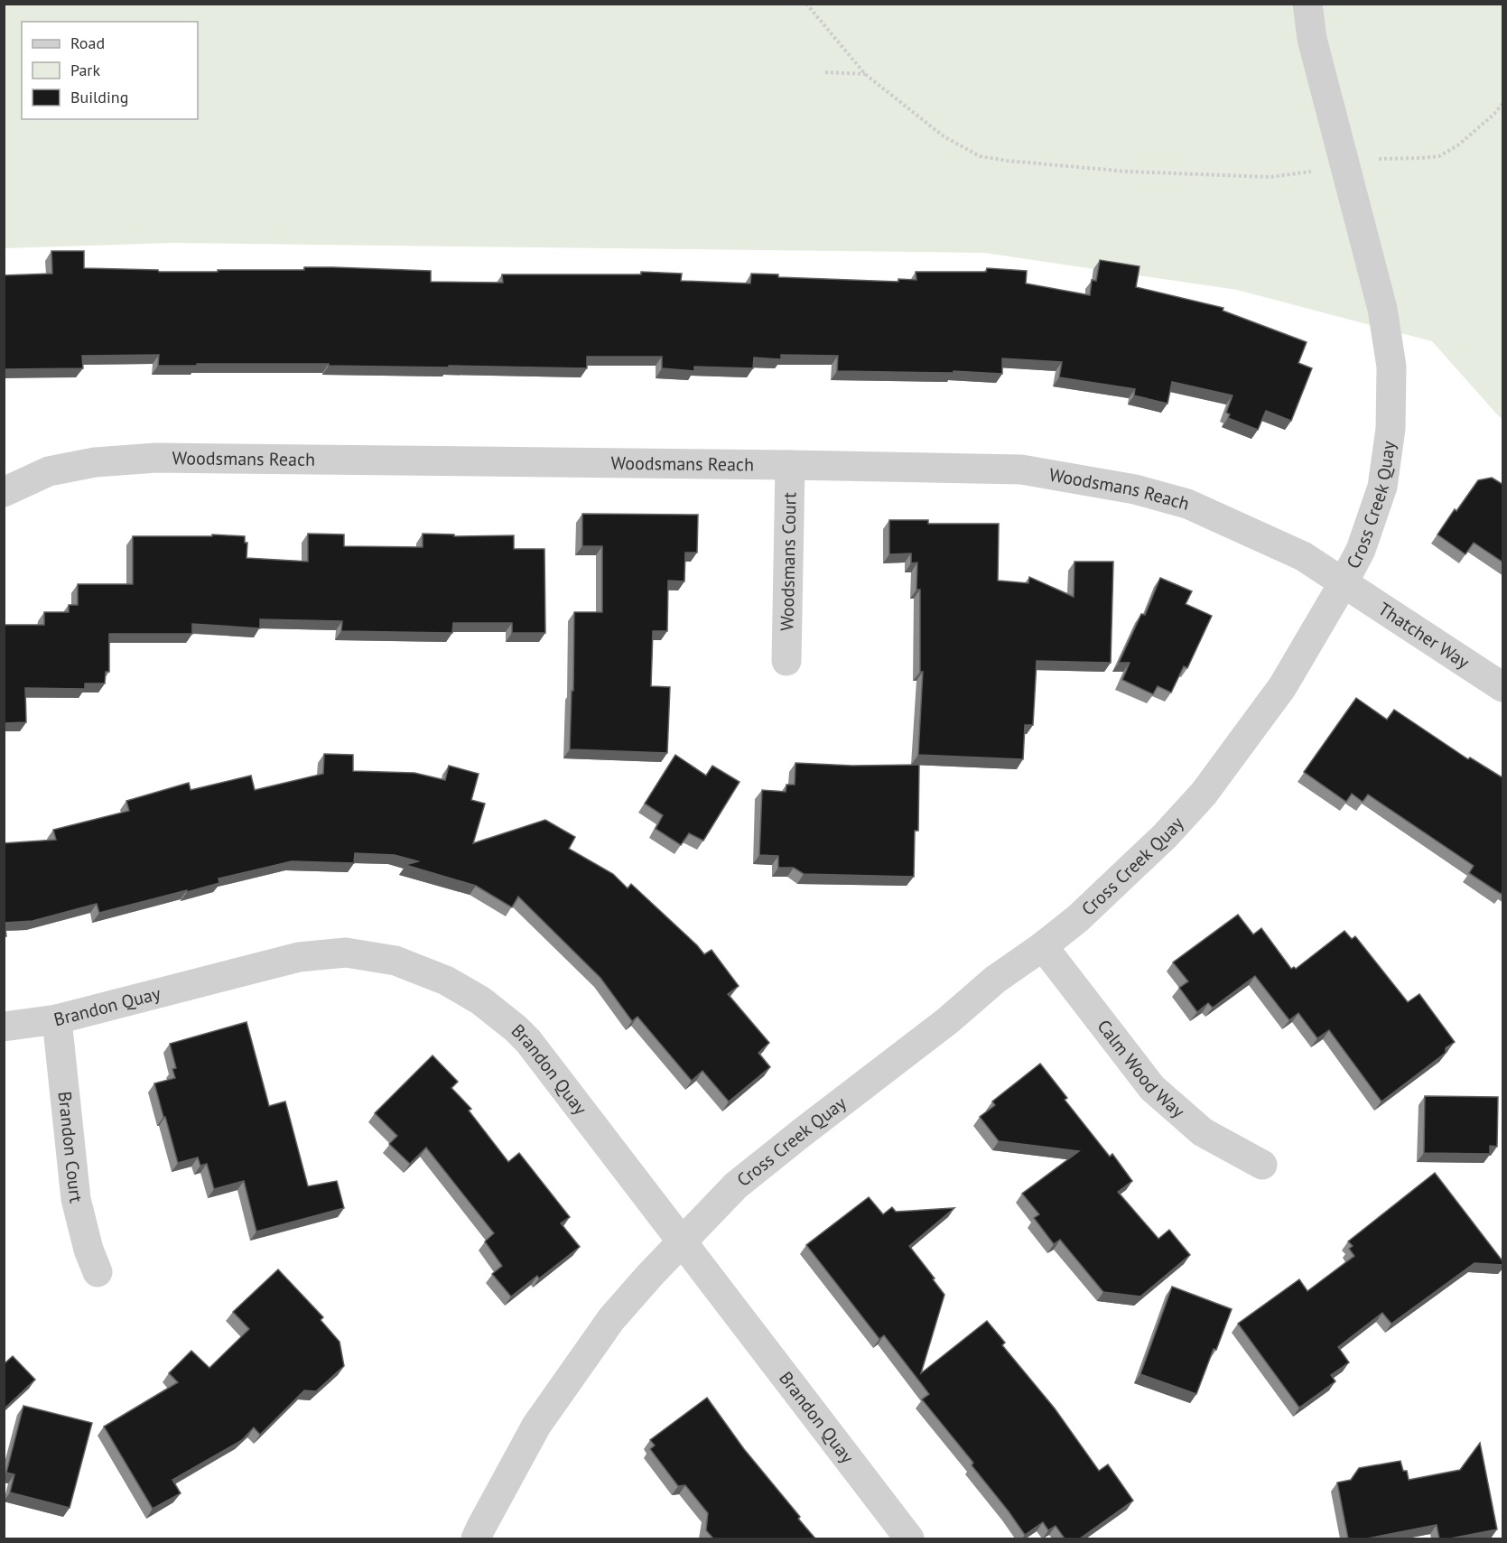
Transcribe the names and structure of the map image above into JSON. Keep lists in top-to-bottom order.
{
  "streets": {
    "street": [
      "Woodsmans Reach",
      "Cross Creek Quay",
      "Woodsmans Court",
      "Thatcher Way",
      "Brandon Quay",
      "Calm Wood Way",
      "Brandon Court"
    ]
  },
  "crossings": [
    ["Woodsmans Reach", "Cross Creek Quay"],
    ["Woodsmans Reach", "Woodsmans Court"],
    ["Woodsmans Reach", "Thatcher Way"],
    ["Cross Creek Quay", "Thatcher Way"],
    ["Cross Creek Quay", "Brandon Quay"],
    ["Cross Creek Quay", "Calm Wood Way"],
    ["Brandon Quay", "Brandon Court"]
  ],
  "legend": ["Road", "Park", "Building"]
}
